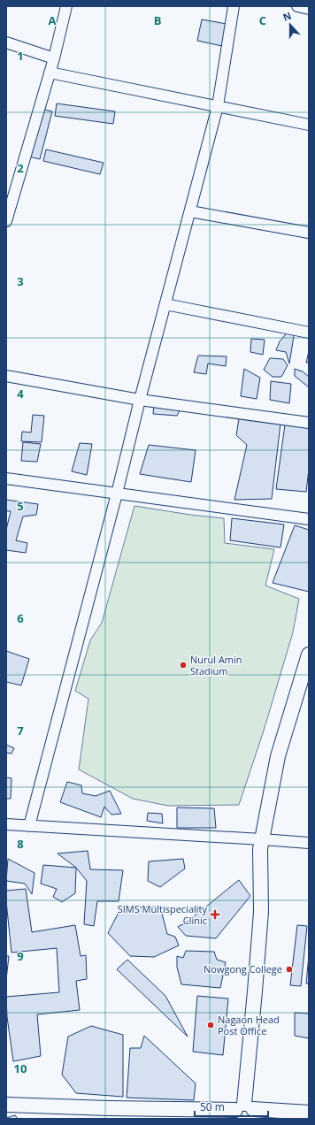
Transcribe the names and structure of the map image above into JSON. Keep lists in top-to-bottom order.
{
  "places": {
    "other": ["Nurul Amin Stadium", "Nowgong College", "Nagaon Head Post Office"],
    "health": ["SIMS Multispeciality Clinic"]
  },
  "scale_bar": "50 m",
  "north": "top",
  "grid": {
    "columns": ["A", "B", "C"],
    "rows": [
      "1",
      "2",
      "3",
      "4",
      "5",
      "6",
      "7",
      "8",
      "9",
      "10"
    ]
  }
}
